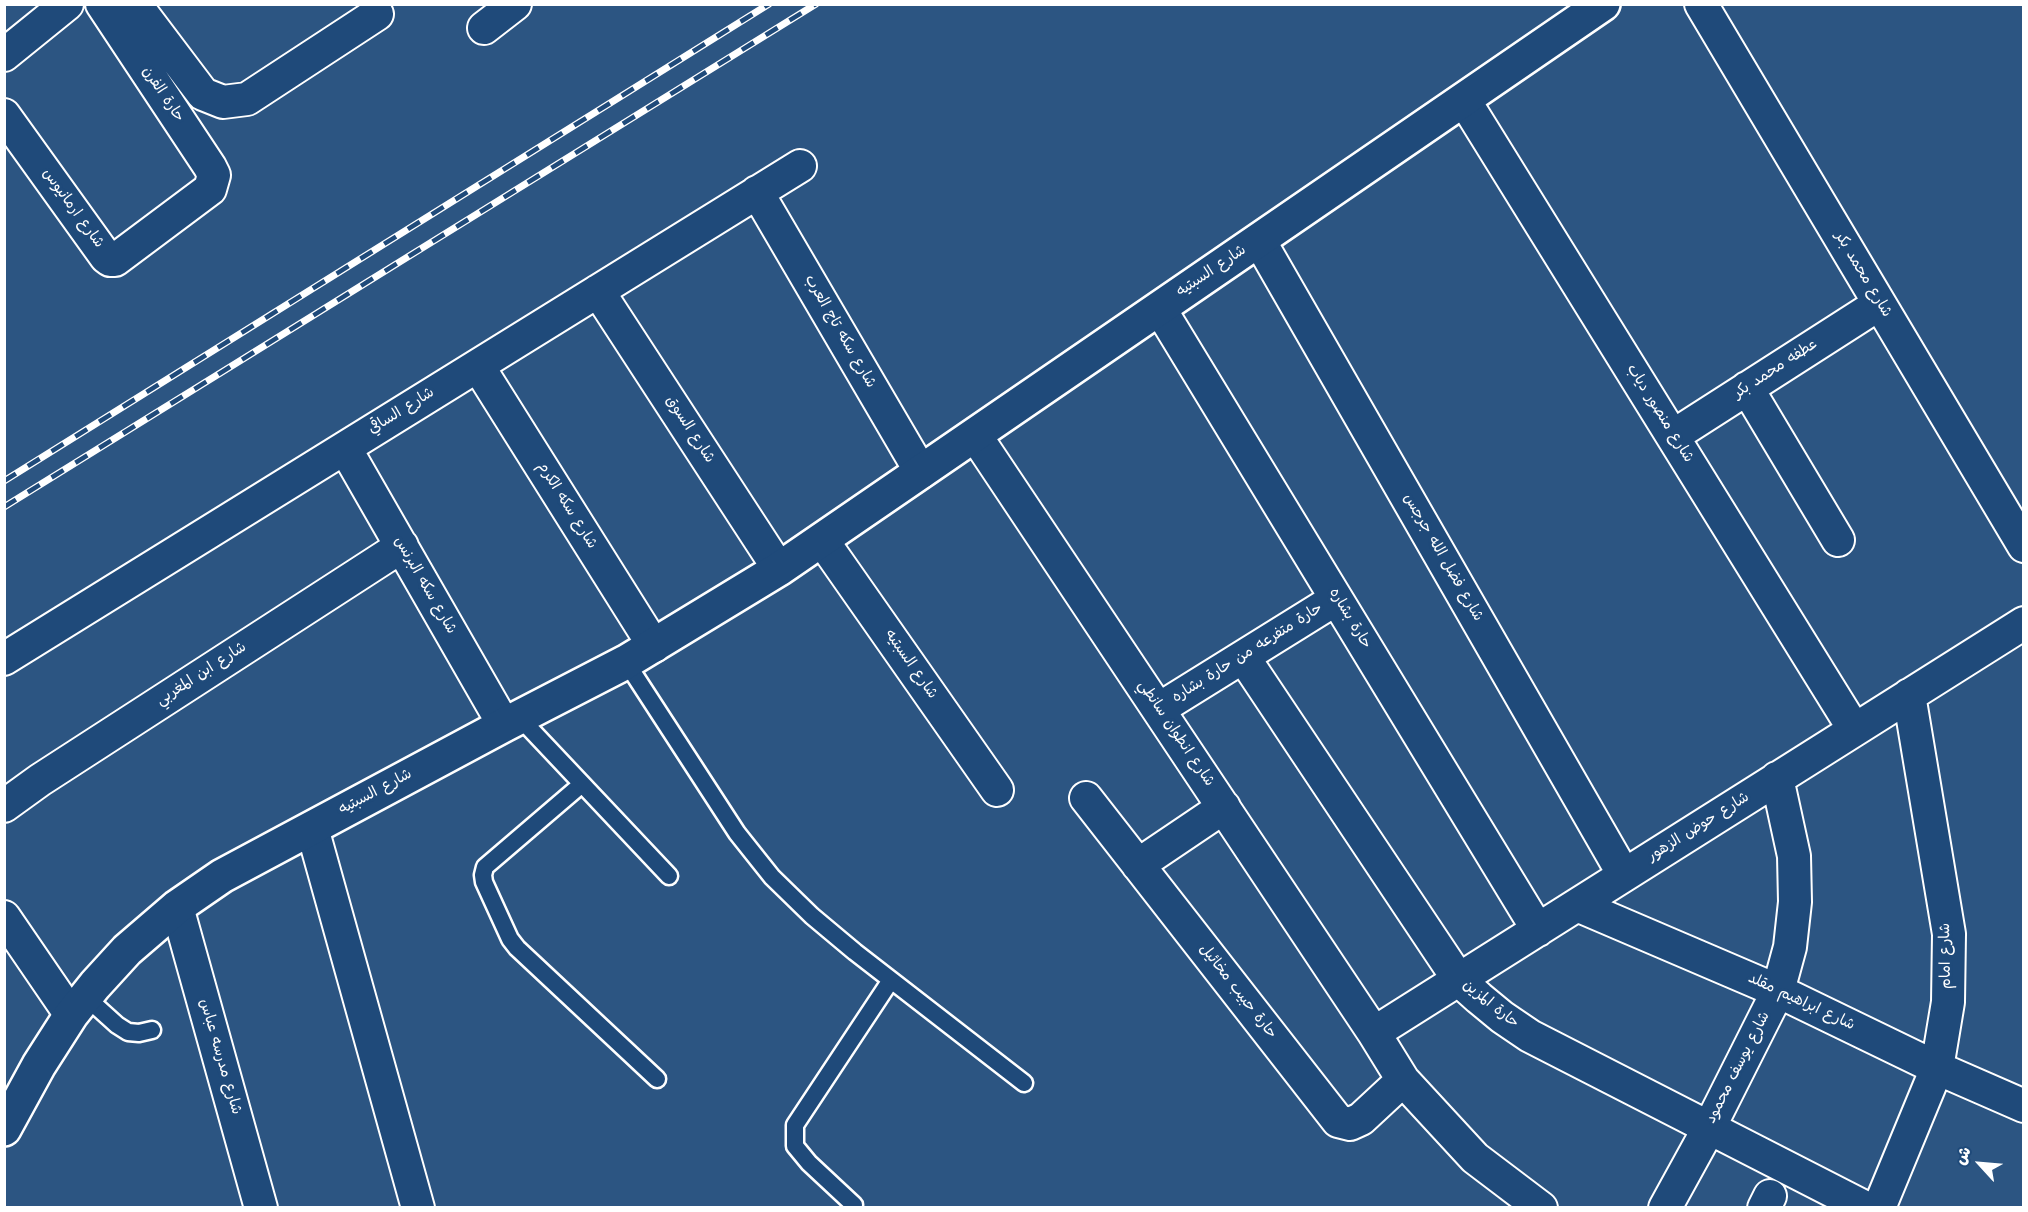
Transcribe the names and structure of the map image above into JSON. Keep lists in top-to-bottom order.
{
  "streets": {
    "street": [
      "حارة الفرن",
      "شارع ارمانيوس",
      "شارع السبتيه",
      "شارع محمد بكر",
      "شارع سكه تاج العرب",
      "عطفه محمد بكر",
      "شارع الساقي",
      "شارع منصور دياب",
      "شارع السوق",
      "شارع سكه الكرم",
      "شارع فضل الله جرجس",
      "شارع سكه البرنس",
      "حارة بشاره",
      "حارة متفرعه من حارة بشاره",
      "شارع ابن المغربي",
      "شارع انطوان سانطي",
      "شارع حوض الزهور",
      "شارع امام",
      "حارة حبيب مخائيل",
      "شارع ابراهيم مقلد",
      "حارة المزين",
      "شارع مدرسه عباس",
      "شارع يوسف محمود"
    ]
  },
  "crossings": [
    ["حارة الفرن", "شارع ارمانيوس"],
    ["شارع السبتيه", "شارع سكه تاج العرب"],
    ["شارع السبتيه", "شارع منصور دياب"],
    ["شارع السبتيه", "شارع السوق"],
    ["شارع السبتيه", "شارع سكه الكرم"],
    ["شارع السبتيه", "شارع فضل الله جرجس"],
    ["شارع السبتيه", "شارع سكه البرنس"],
    ["شارع السبتيه", "حارة بشاره"],
    ["شارع السبتيه", "شارع انطوان سانطي"],
    ["شارع السبتيه", "شارع مدرسه عباس"],
    ["شارع محمد بكر", "عطفه محمد بكر"],
    ["شارع سكه تاج العرب", "شارع الساقي"],
    ["عطفه محمد بكر", "شارع منصور دياب"],
    ["شارع الساقي", "شارع السوق"],
    ["شارع الساقي", "شارع سكه الكرم"],
    ["شارع الساقي", "شارع سكه البرنس"],
    ["شارع منصور دياب", "شارع حوض الزهور"],
    ["شارع فضل الله جرجس", "شارع حوض الزهور"],
    ["شارع سكه البرنس", "شارع ابن المغربي"],
    ["حارة بشاره", "حارة متفرعه من حارة بشاره"],
    ["حارة بشاره", "شارع حوض الزهور"],
    ["حارة متفرعه من حارة بشاره", "شارع انطوان سانطي"],
    ["حارة متفرعه من حارة بشاره", "حارة المزين"],
    ["شارع انطوان سانطي", "شارع حوض الزهور"],
    ["شارع انطوان سانطي", "حارة حبيب مخائيل"],
    ["شارع حوض الزهور", "شارع امام"],
    ["شارع حوض الزهور", "شارع ابراهيم مقلد"],
    ["شارع حوض الزهور", "حارة المزين"],
    ["شارع حوض الزهور", "شارع يوسف محمود"],
    ["شارع امام", "شارع ابراهيم مقلد"],
    ["شارع ابراهيم مقلد", "شارع يوسف محمود"],
    ["حارة المزين", "شارع يوسف محمود"]
  ],
  "north": "top left"
}
